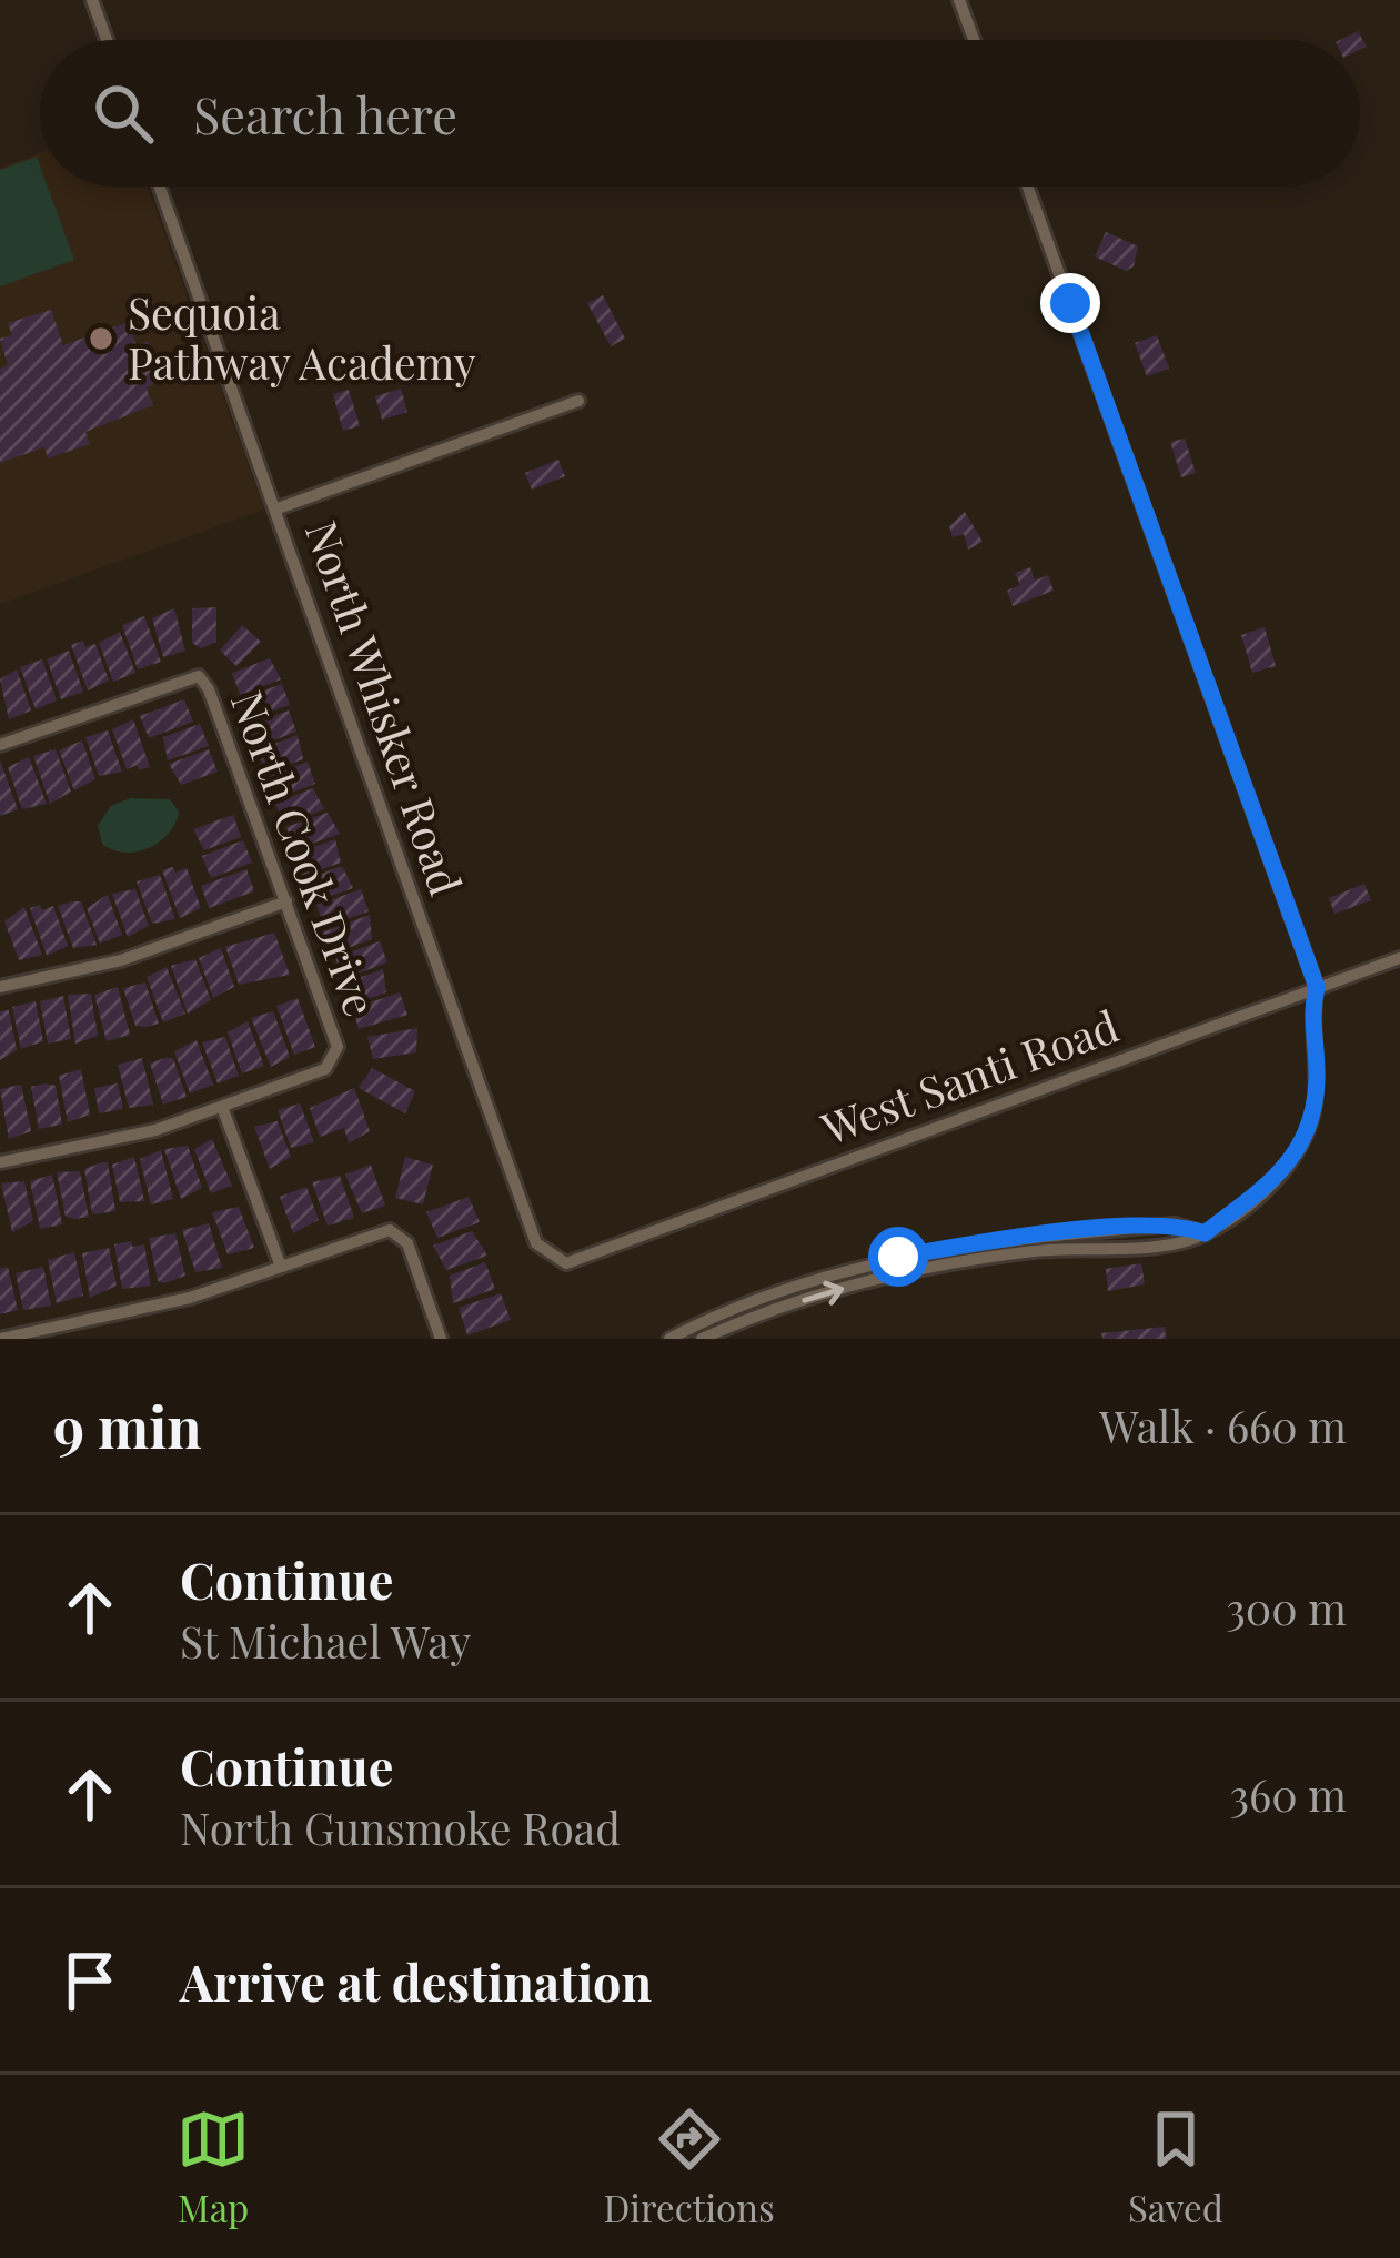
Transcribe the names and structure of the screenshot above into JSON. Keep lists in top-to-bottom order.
{
  "streets": {
    "street": ["North Whisker Road", "North Cook Drive", "West Santi Road"]
  },
  "crossings": [
    ["North Whisker Road", "West Santi Road"]
  ],
  "places": ["Sequoia Pathway Academy"],
  "page": {
    "search": "Search here",
    "heading": ["9 min", "Walk · 660 m"],
    "list": [
      ["Continue", "St Michael Way", "300 m"],
      ["Continue", "North Gunsmoke Road", "360 m"],
      "Arrive at destination"
    ],
    "nav": ["Map", "Directions", "Saved"]
  }
}
